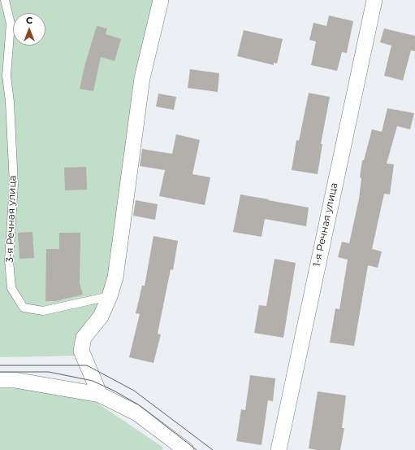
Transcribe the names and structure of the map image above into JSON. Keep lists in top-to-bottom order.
{
  "streets": {
    "street": ["1-я Речная улица"],
    "lane": ["3-я Речная улица"]
  },
  "north": "top"
}
